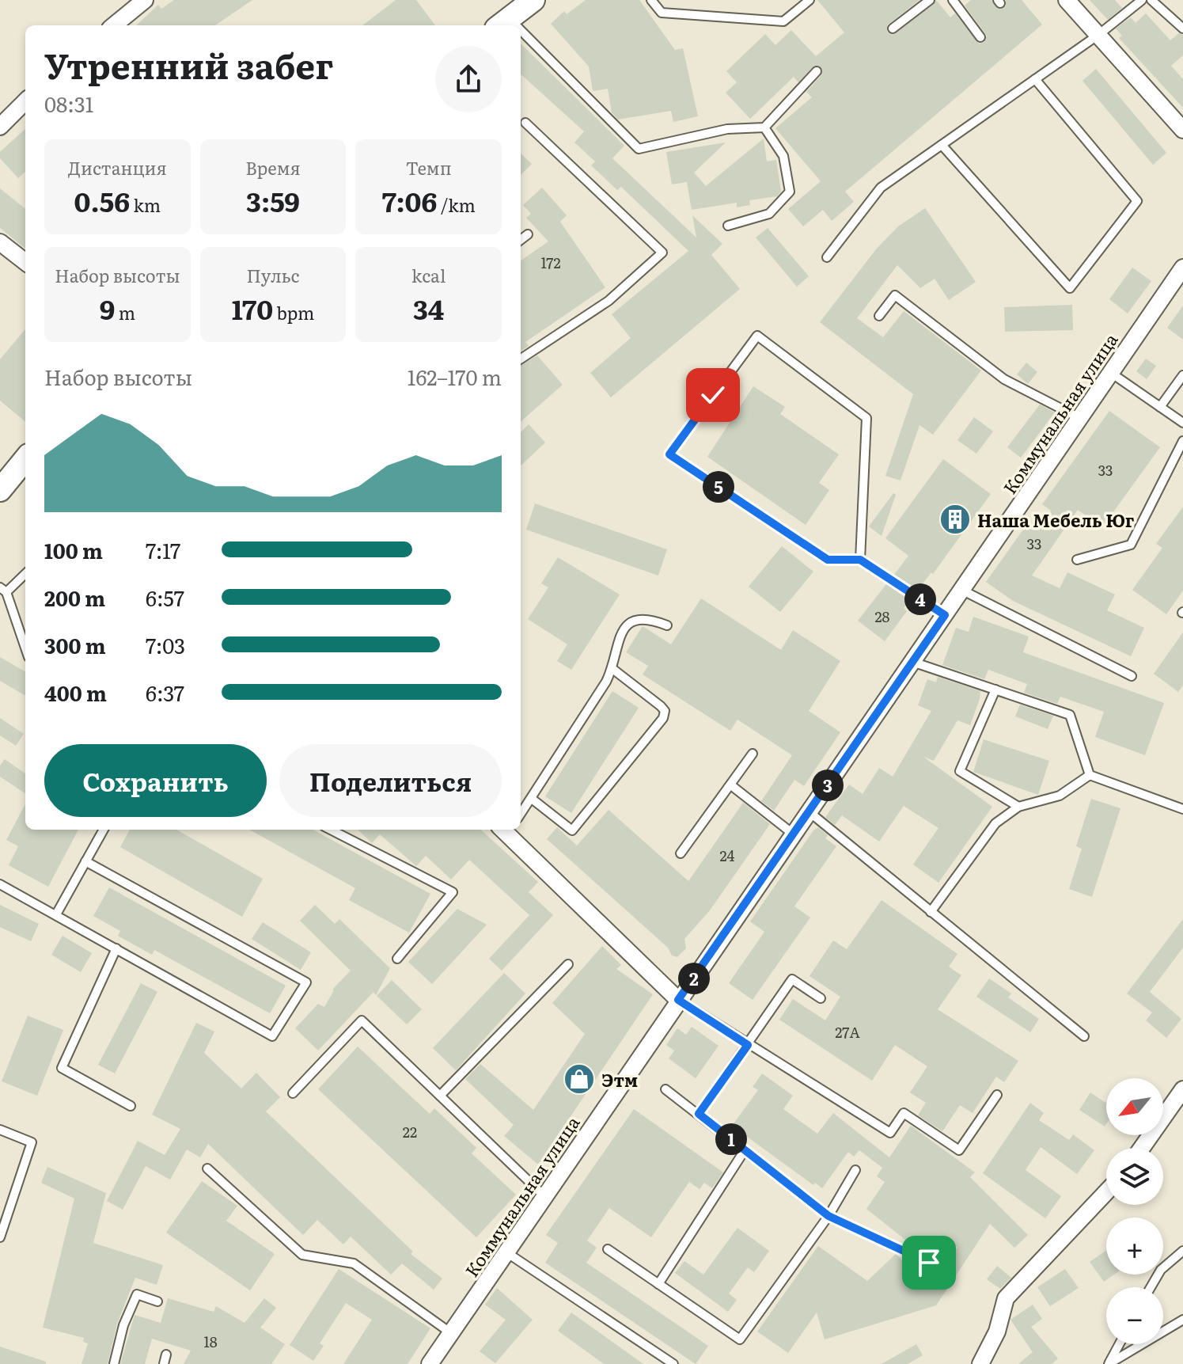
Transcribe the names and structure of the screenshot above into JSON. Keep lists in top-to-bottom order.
{
  "streets": {
    "street": ["Коммунальная улица"]
  },
  "places": {
    "building": ["Наша Мебель Юг"],
    "shop": ["Этм"]
  },
  "house_numbers": [
    "172",
    "33",
    "33",
    "28",
    "24",
    "27А",
    "22",
    "18"
  ],
  "north": "bottom left",
  "page": {
    "heading": ["Утренний забег", "08:31"],
    "stats": [
      ["Дистанция", "0.56 km"],
      ["Время", "3:59"],
      ["Темп", "7:06 /km"],
      ["Набор высоты", "9 m"],
      ["Пульс", "170 bpm"],
      ["kcal", "34"]
    ],
    "chart": ["Набор высоты", "162–170 m"],
    "pins": [
      "5",
      "4",
      "3",
      "2",
      "1"
    ],
    "list": [
      {
        "name": "100 m",
        "note": "7:17"
      },
      {
        "name": "200 m",
        "note": "6:57"
      },
      {
        "name": "300 m",
        "note": "7:03"
      },
      {
        "name": "400 m",
        "note": "6:37"
      }
    ],
    "buttons": ["Сохранить", "Поделиться"],
    "map_buttons": ["+", "−"]
  }
}
